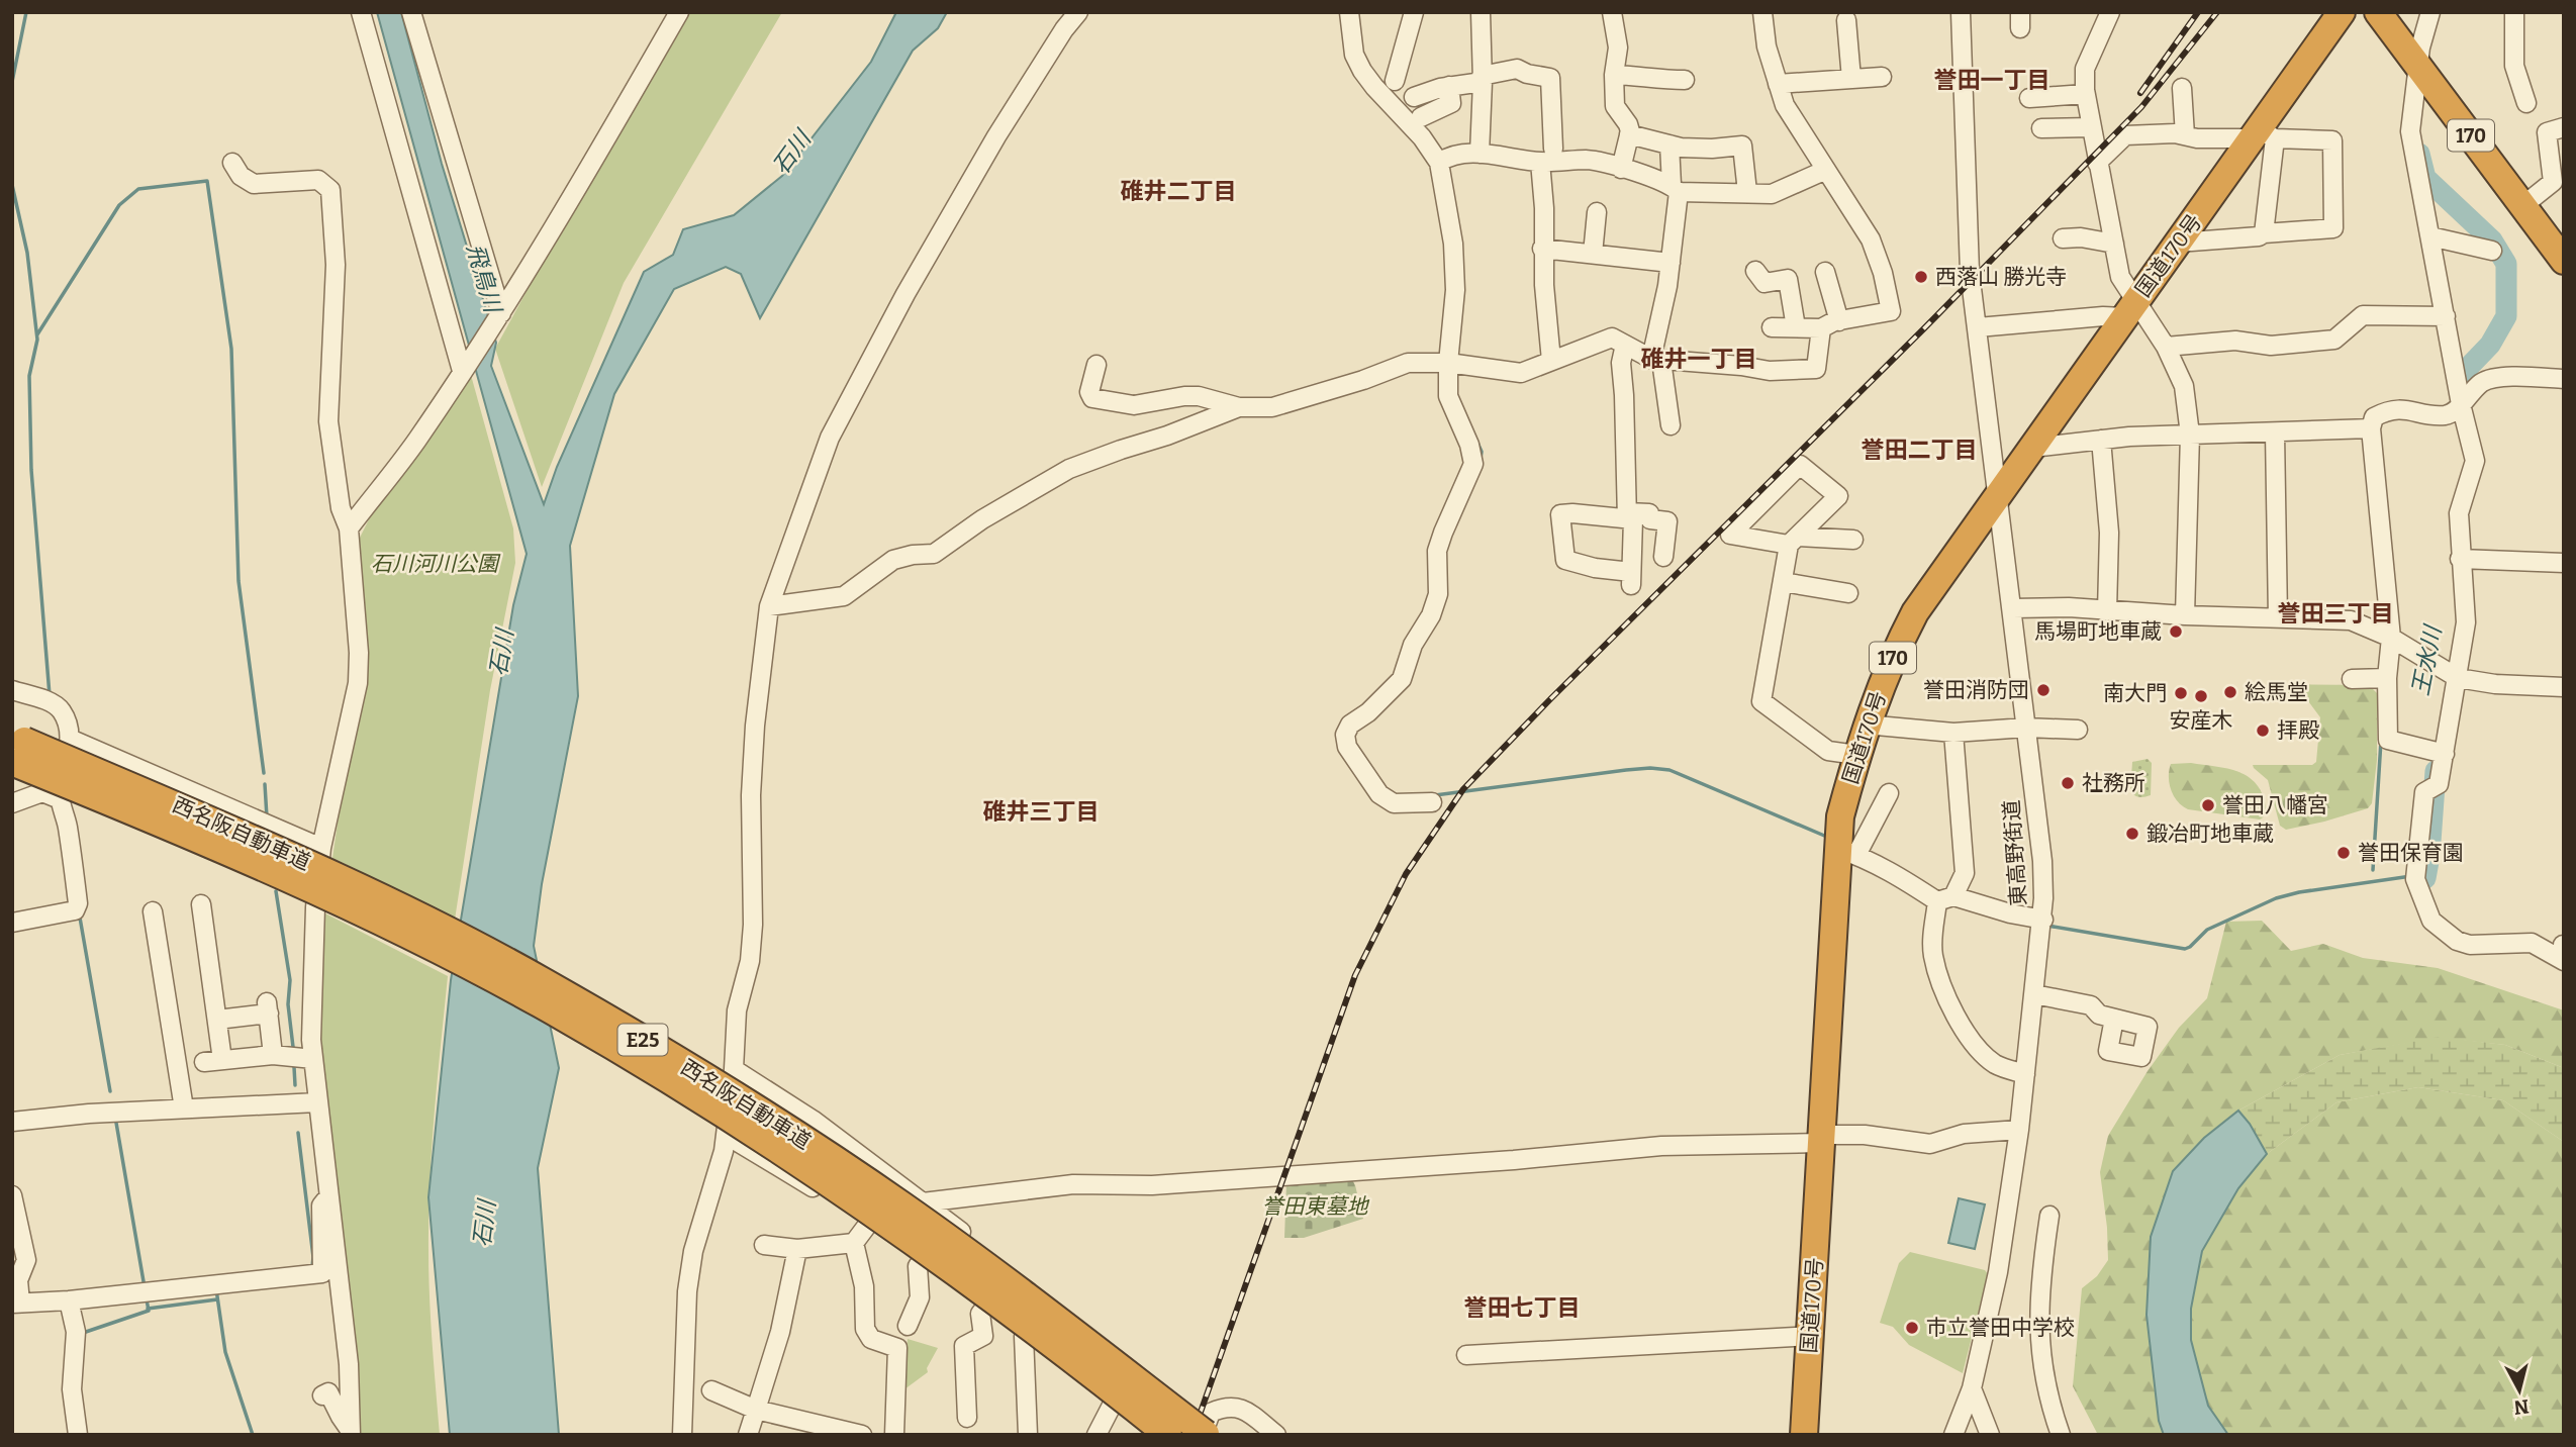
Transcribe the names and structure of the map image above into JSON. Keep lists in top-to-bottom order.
{
  "streets": {
    "highway": [
      "170",
      "国道170号",
      "西名阪自動車道",
      "E25"
    ],
    "street": ["東高野街道"]
  },
  "crossings": [
    ["国道170号", "東高野街道"]
  ],
  "districts": [
    "誉田一丁目",
    "碓井二丁目",
    "碓井一丁目",
    "誉田二丁目",
    "誉田三丁目",
    "碓井三丁目",
    "誉田七丁目"
  ],
  "water": ["石川", "飛鳥川", "王水川"],
  "parks": ["石川河川公園", "誉田東墓地"],
  "places": [
    "西落山 勝光寺",
    "馬場町地車蔵",
    "誉田消防団",
    "絵馬堂",
    "南大門",
    "安産木",
    "拝殿",
    "社務所",
    "誉田八幡宮",
    "鍛冶町地車蔵",
    "誉田保育園",
    "市立誉田中学校"
  ],
  "north": "bottom"
}
